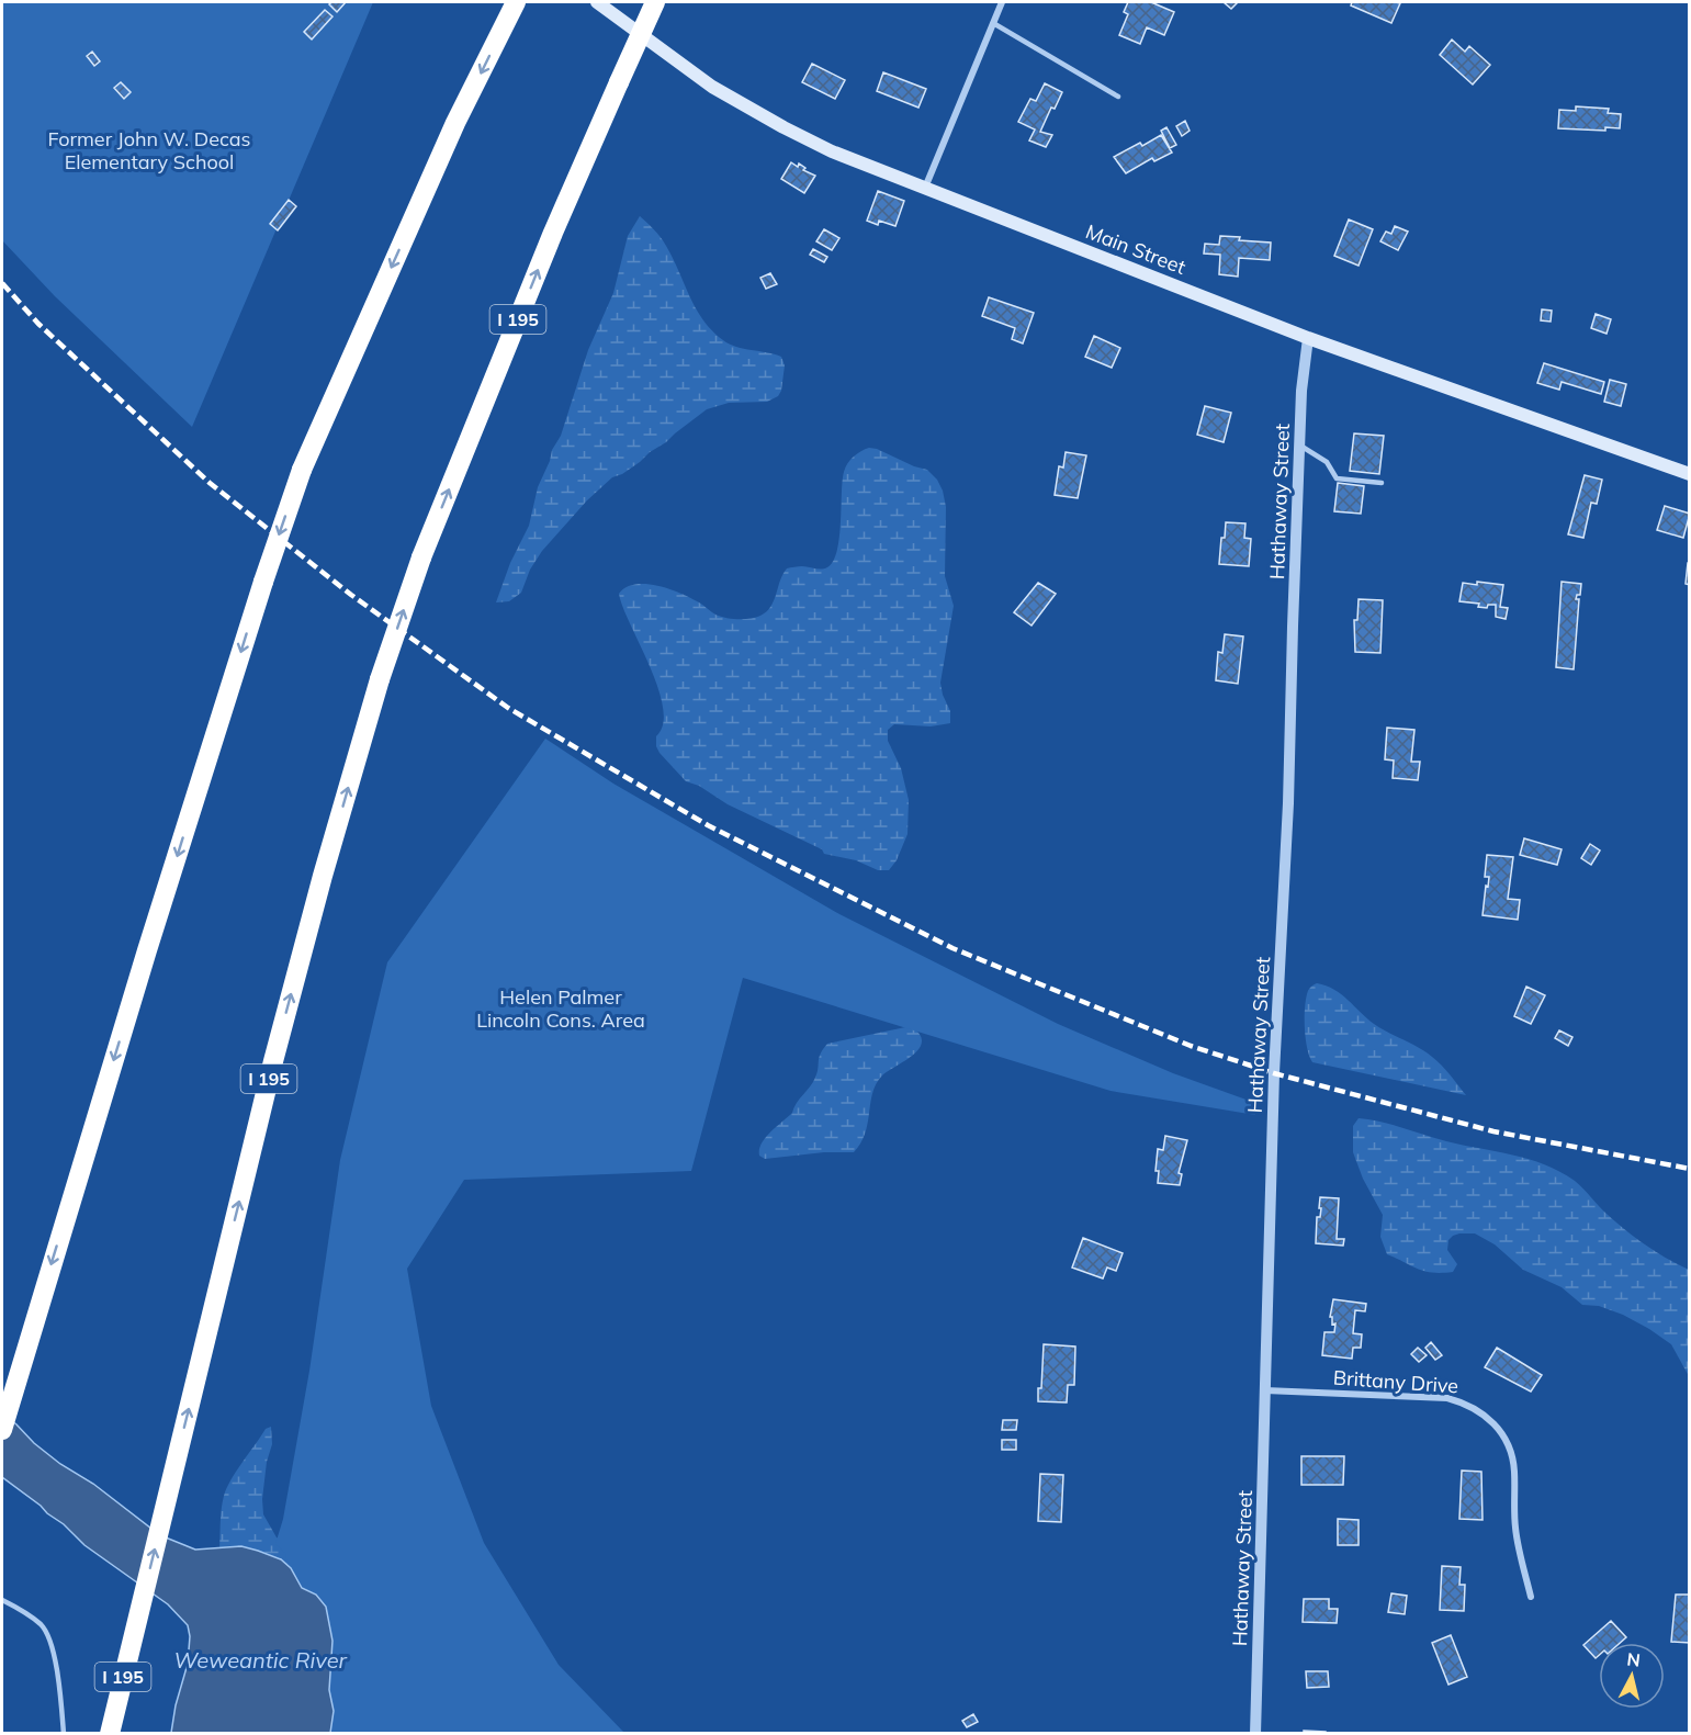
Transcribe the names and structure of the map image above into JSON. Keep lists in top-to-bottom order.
{
  "streets": {
    "highway": ["I 195"],
    "main road": ["Main Street"],
    "street": ["Hathaway Street", "Brittany Drive"]
  },
  "crossings": [
    ["Main Street", "Hathaway Street"],
    ["Hathaway Street", "Brittany Drive"]
  ],
  "water": ["Weweantic River"],
  "parks": ["Former John W. Decas Elementary School", "Helen Palmer Lincoln Cons. Area"],
  "north": "top"
}
